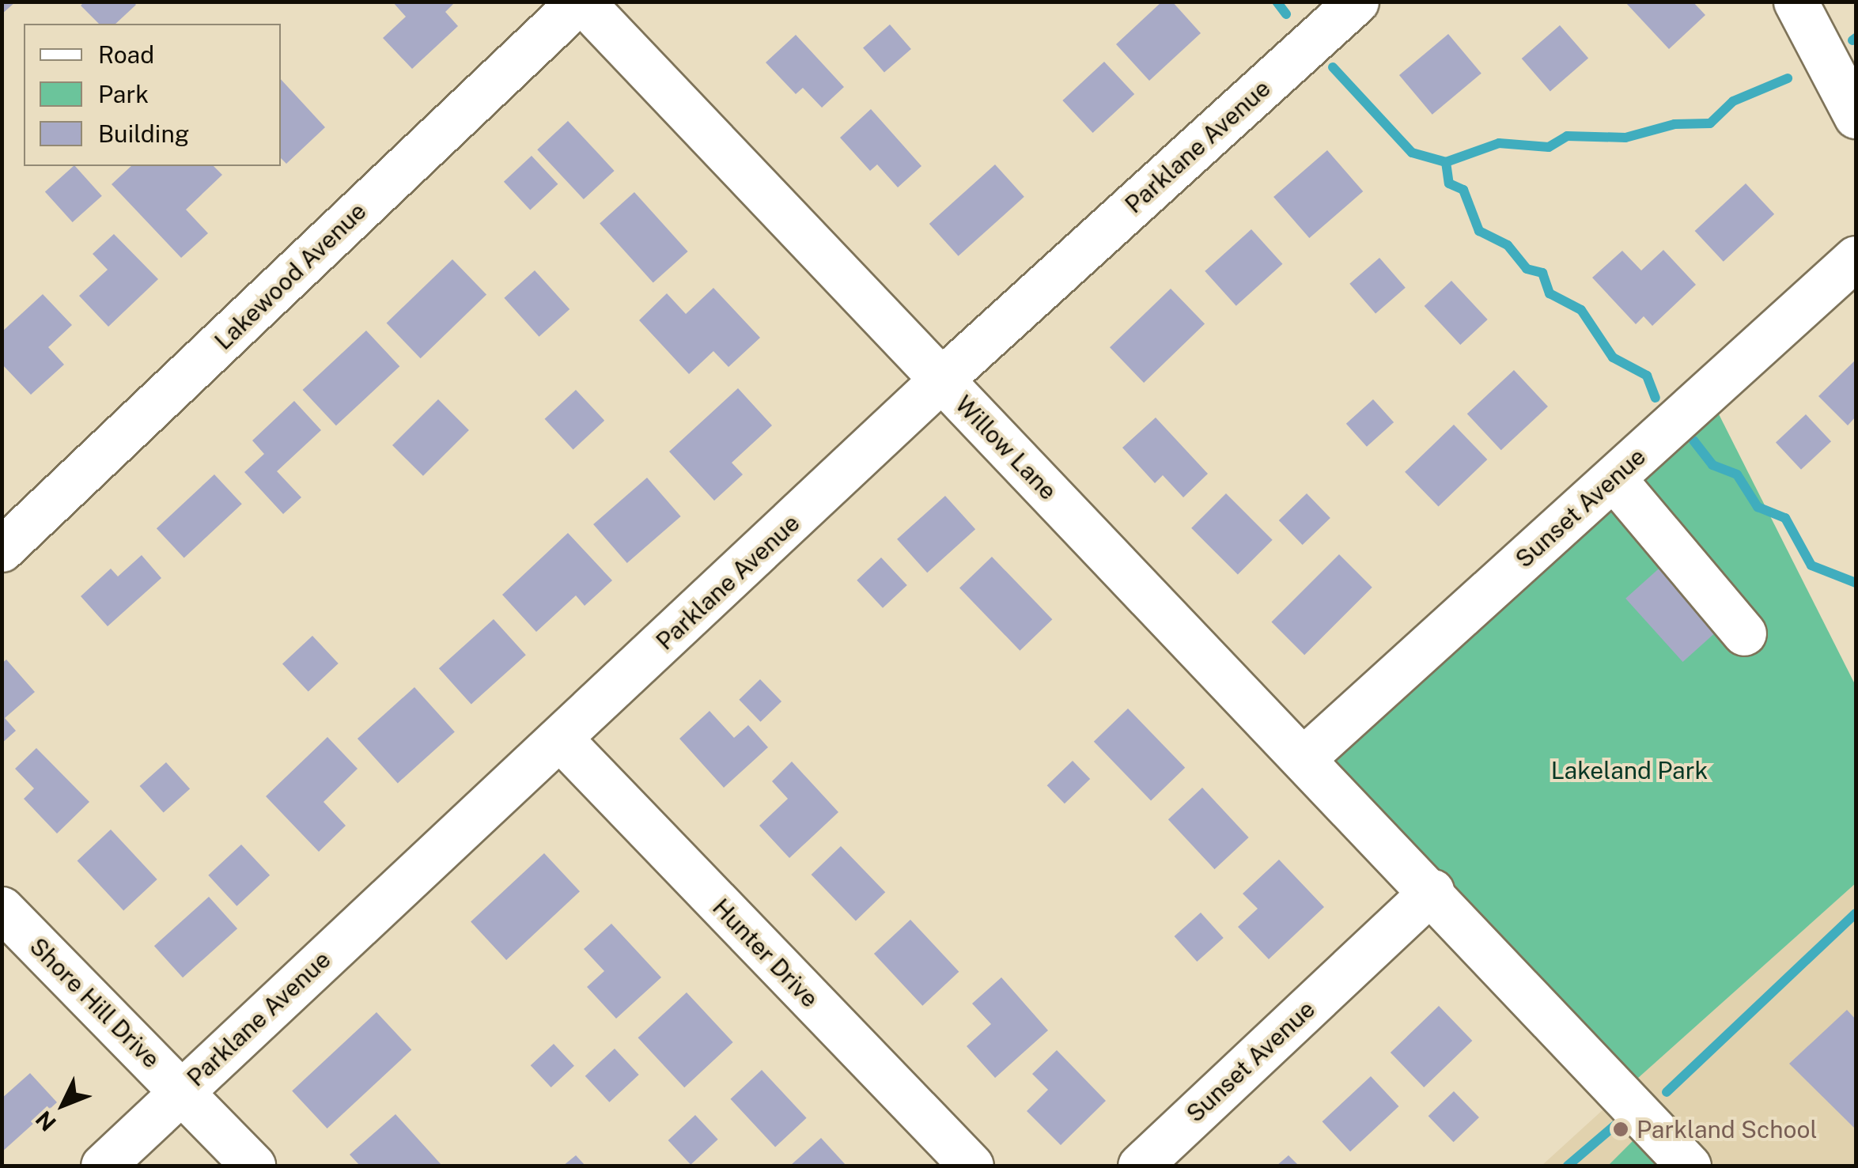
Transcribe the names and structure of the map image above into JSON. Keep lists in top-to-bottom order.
{
  "streets": {
    "street": [
      "Parklane Avenue",
      "Lakewood Avenue",
      "Willow Lane",
      "Sunset Avenue",
      "Hunter Drive",
      "Shore Hill Drive"
    ]
  },
  "crossings": [
    ["Parklane Avenue", "Willow Lane"],
    ["Parklane Avenue", "Hunter Drive"],
    ["Parklane Avenue", "Shore Hill Drive"],
    ["Lakewood Avenue", "Willow Lane"],
    ["Willow Lane", "Sunset Avenue"]
  ],
  "parks": ["Lakeland Park"],
  "places": ["Parkland School"],
  "legend": ["Road", "Park", "Building"],
  "north": "bottom left"
}
